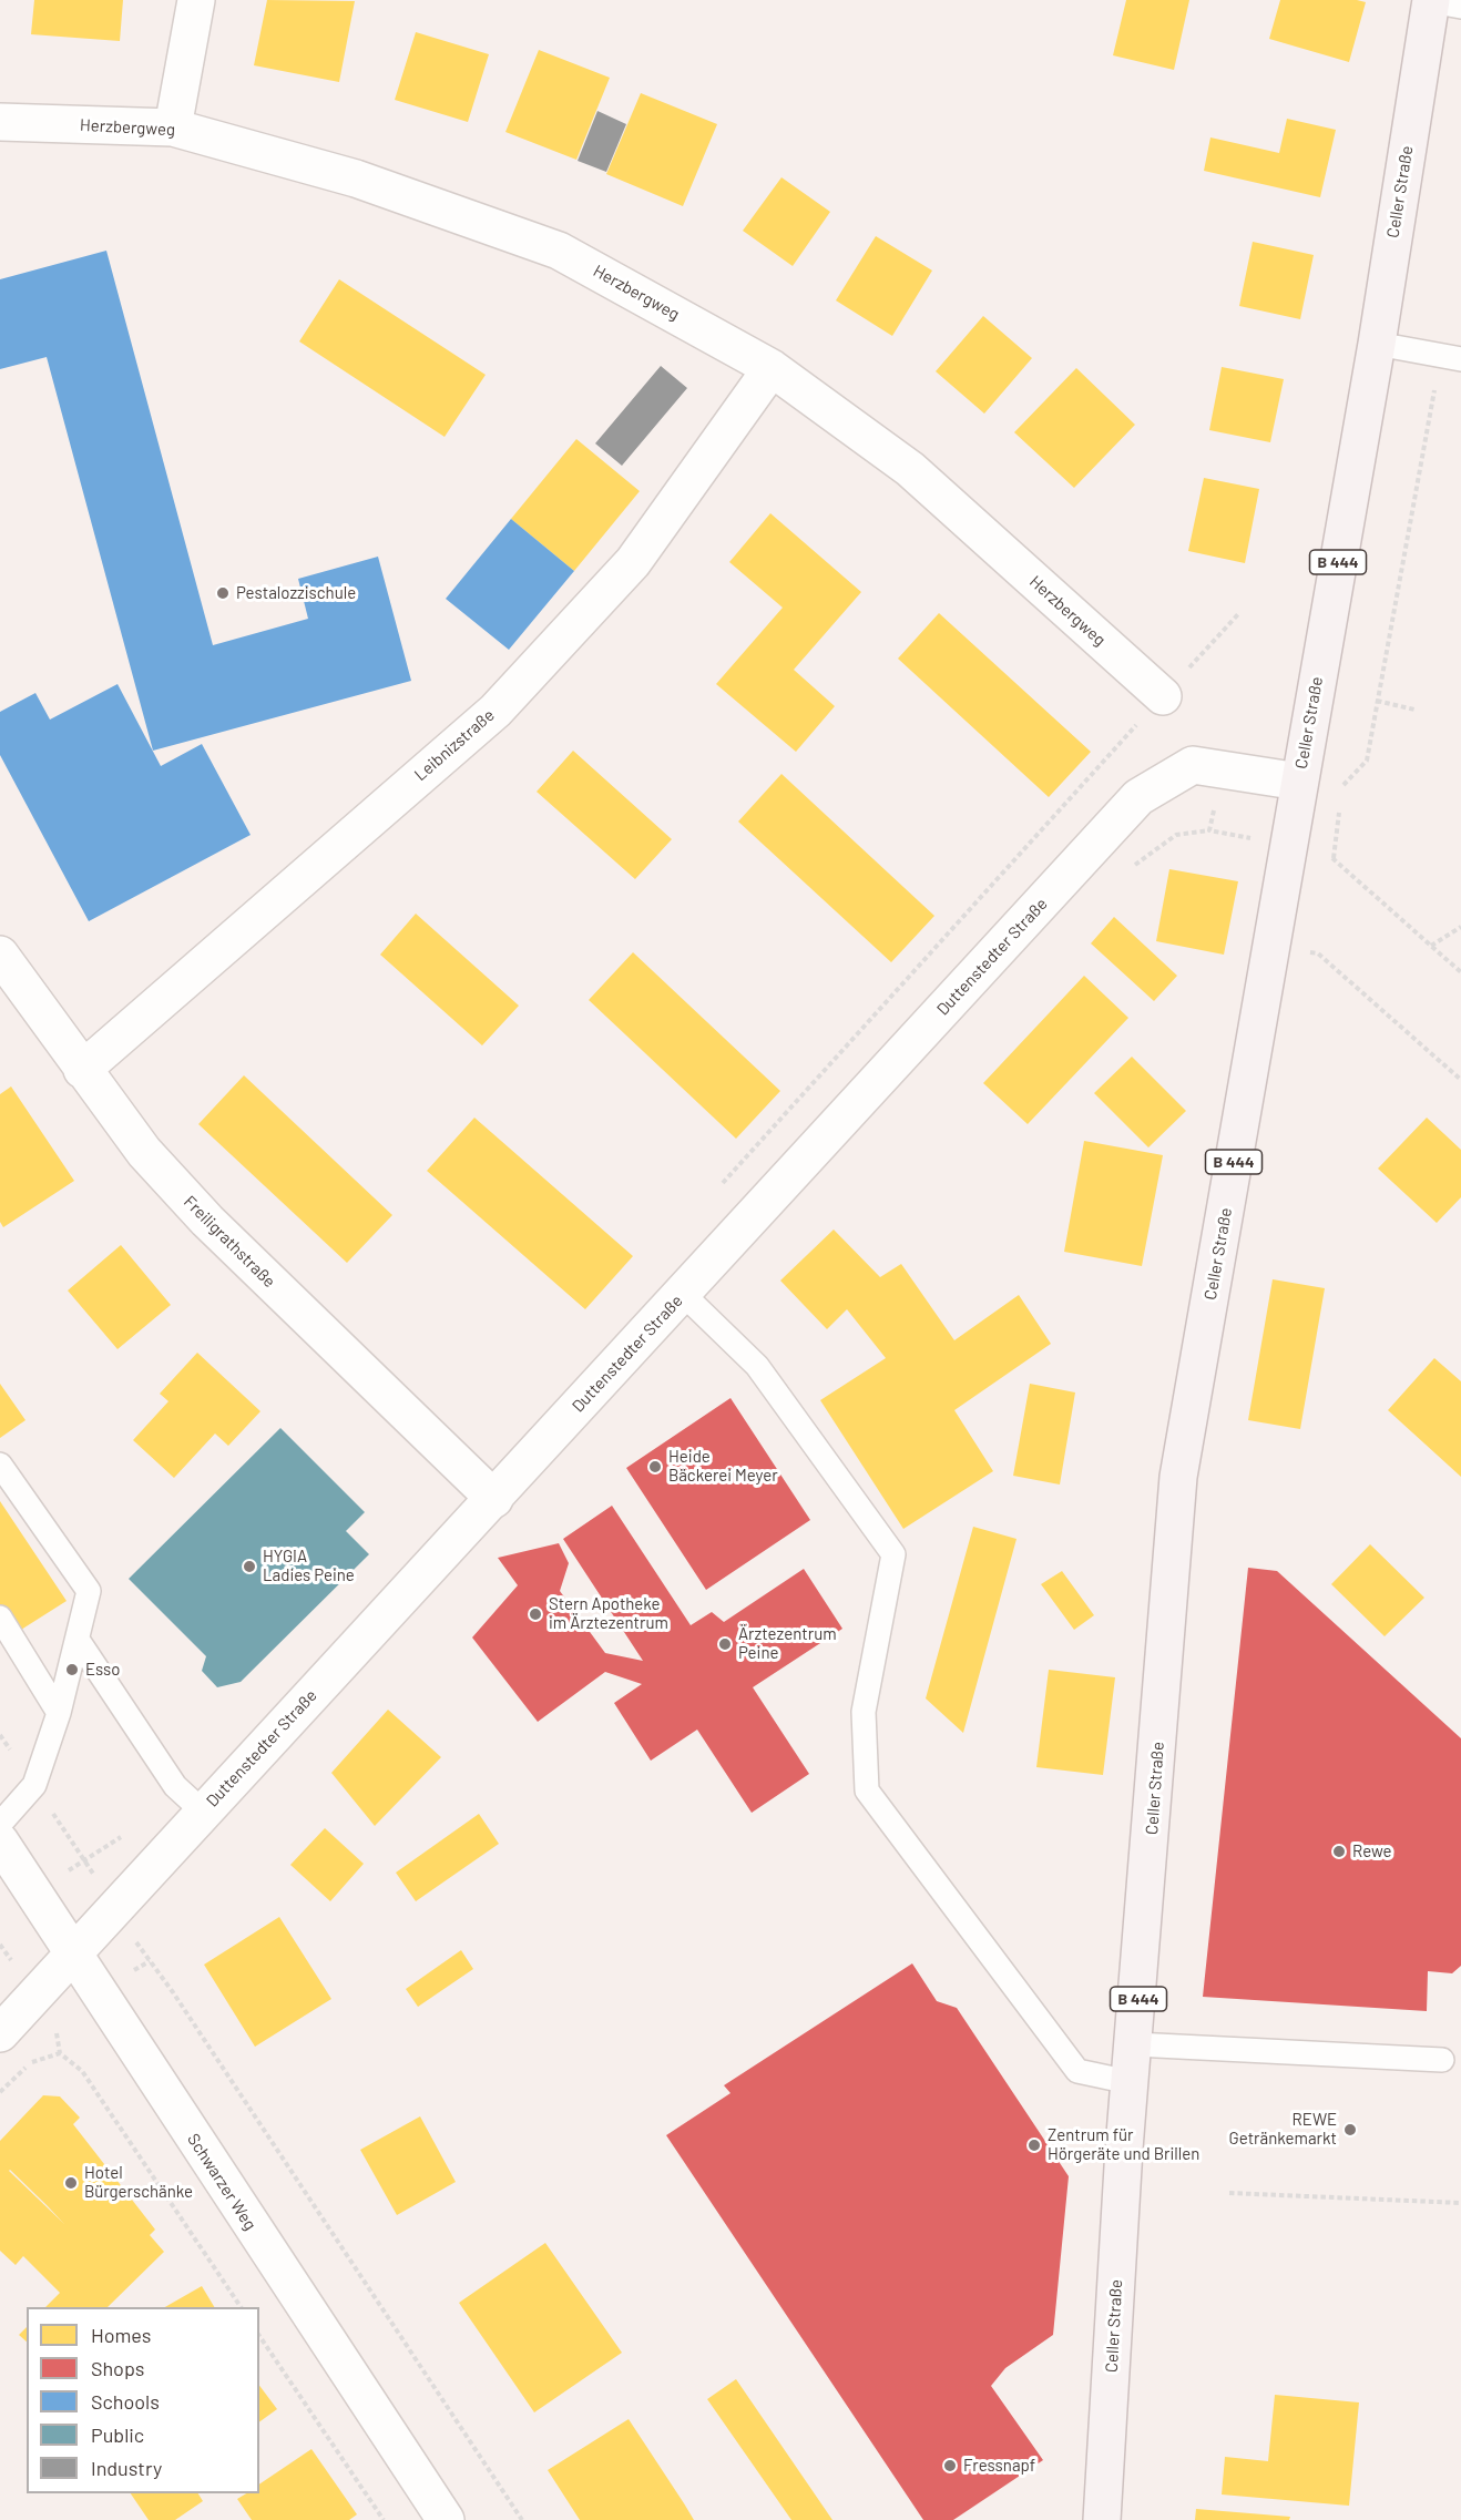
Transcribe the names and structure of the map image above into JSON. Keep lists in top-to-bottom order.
{
  "streets": {
    "main road": ["Celler Straße", "B 444"],
    "street": [
      "Herzbergweg",
      "Leibnizstraße",
      "Duttenstedter Straße",
      "Freiligrathstraße",
      "Schwarzer Weg"
    ]
  },
  "crossings": [
    ["Herzbergweg", "Leibnizstraße"],
    ["Celler Straße", "Duttenstedter Straße"],
    ["Leibnizstraße", "Freiligrathstraße"],
    ["Duttenstedter Straße", "Freiligrathstraße"],
    ["Duttenstedter Straße", "Schwarzer Weg"]
  ],
  "places": [
    "Pestalozzischule",
    "Heide Bäckerei Meyer",
    "HYGIA Ladies Peine",
    "Stern Apotheke im Ärztezentrum",
    "Ärztezentrum Peine",
    "Esso",
    "Rewe",
    "REWE Getränkemarkt",
    "Zentrum für Hörgeräte und Brillen",
    "Hotel Bürgerschänke",
    "Fressnapf"
  ],
  "legend": [
    "Homes",
    "Shops",
    "Schools",
    "Public",
    "Industry"
  ]
}
